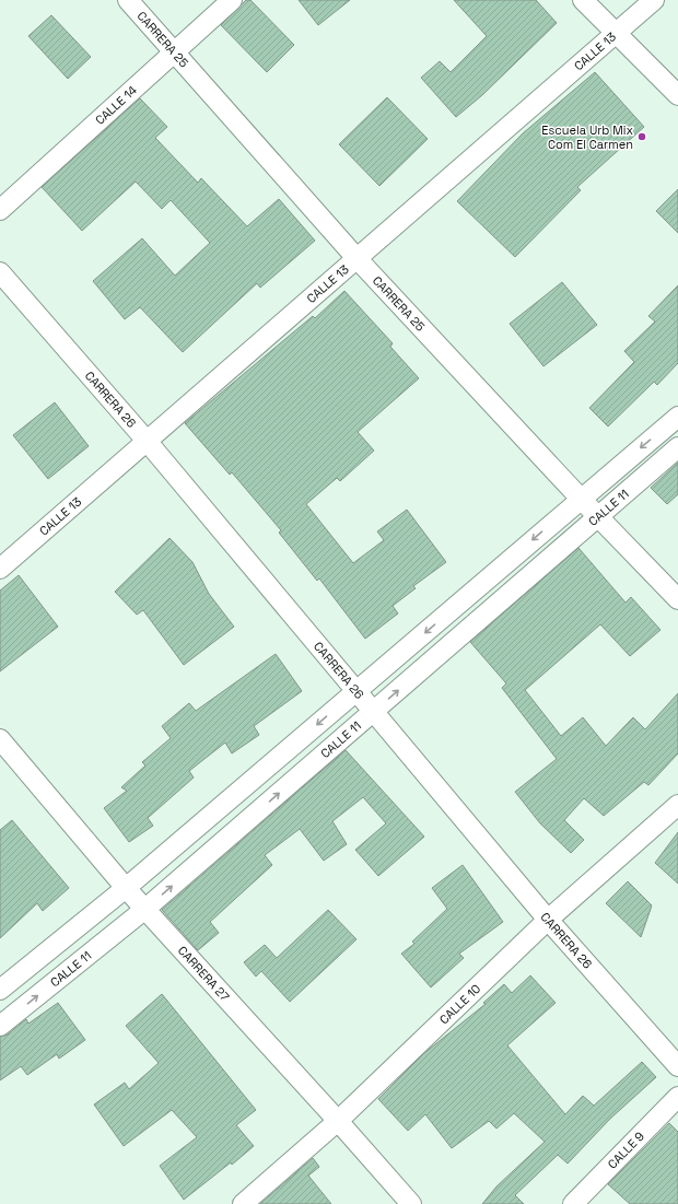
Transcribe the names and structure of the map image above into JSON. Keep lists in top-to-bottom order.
{
  "streets": {
    "street": [
      "CARRERA 25",
      "CALLE 13",
      "CALLE 14",
      "CARRERA 26",
      "CALLE 11",
      "CARRERA 27",
      "CALLE 10",
      "CALLE 9"
    ]
  },
  "crossings": [
    ["CARRERA 25", "CALLE 13"],
    ["CARRERA 25", "CALLE 14"],
    ["CARRERA 25", "CALLE 11"],
    ["CALLE 13", "CARRERA 26"],
    ["CARRERA 26", "CALLE 11"],
    ["CARRERA 26", "CALLE 10"],
    ["CALLE 11", "CARRERA 27"],
    ["CARRERA 27", "CALLE 10"]
  ],
  "places": ["Escuela Urb Mix Com El Carmen"]
}
